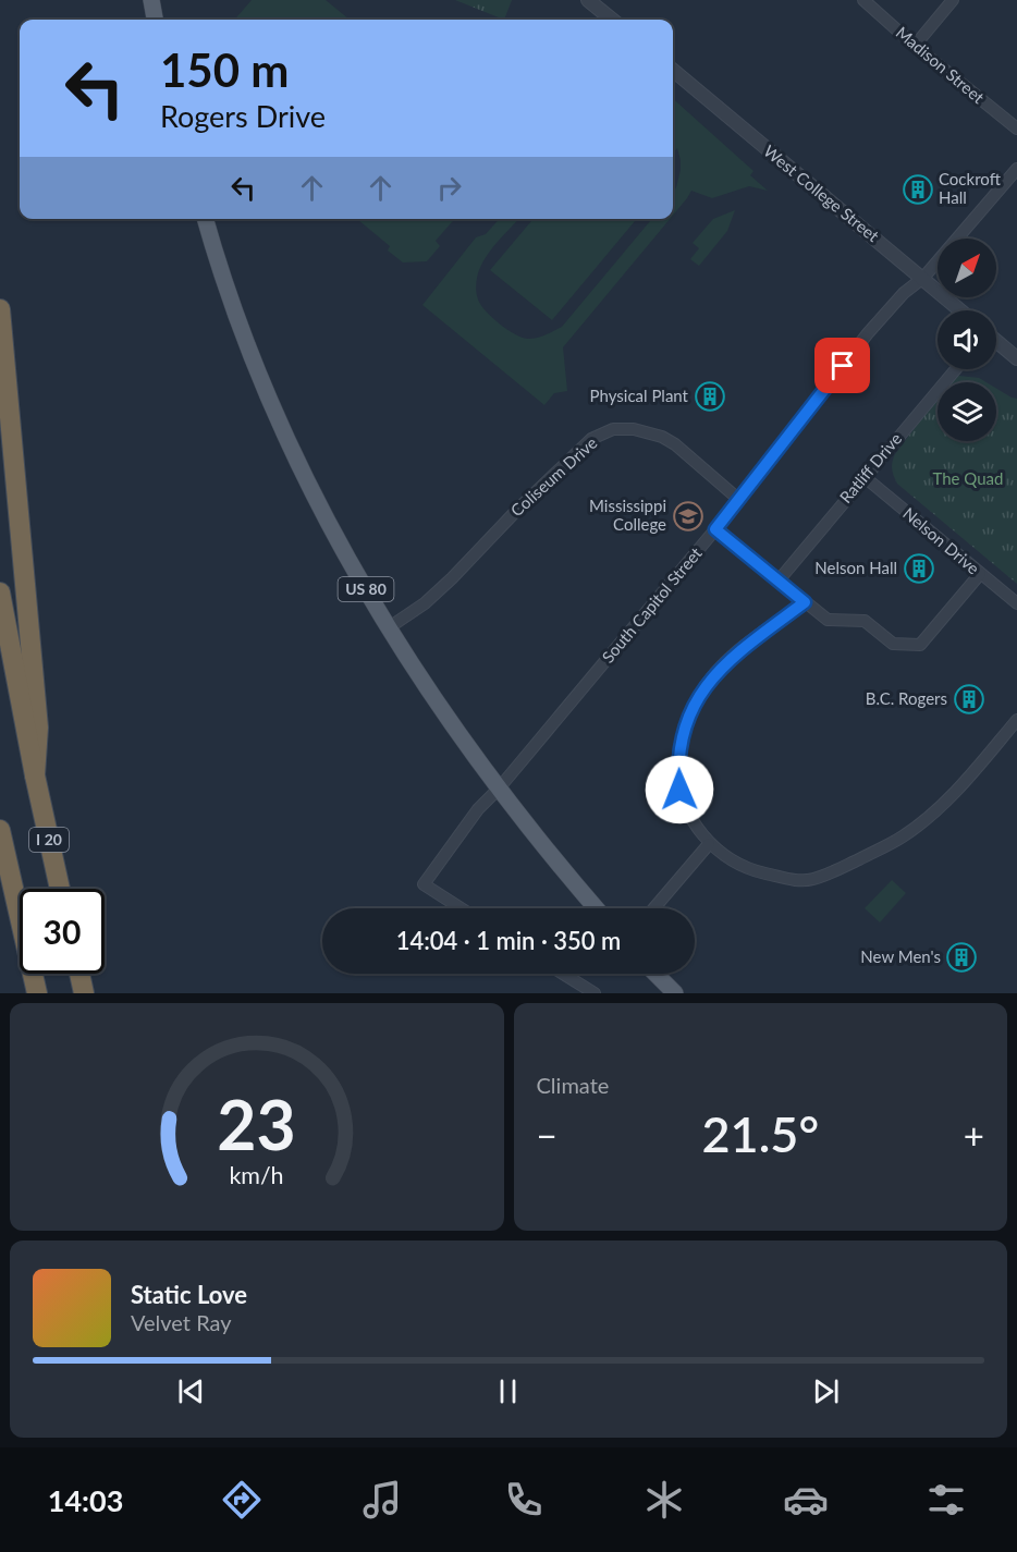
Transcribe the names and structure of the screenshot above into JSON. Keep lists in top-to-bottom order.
{
  "streets": {
    "highway": ["I 20"],
    "main road": ["US 80"],
    "street": [
      "Madison Street",
      "West College Street",
      "Ratliff Drive",
      "Coliseum Drive",
      "Nelson Drive",
      "South Capitol Street"
    ]
  },
  "crossings": [
    ["West College Street", "South Capitol Street"],
    ["Ratliff Drive", "Nelson Drive"],
    ["Coliseum Drive", "US 80"],
    ["Coliseum Drive", "South Capitol Street"],
    ["US 80", "South Capitol Street"]
  ],
  "parks": ["The Quad"],
  "places": {
    "building": [
      "Cockroft Hall",
      "Physical Plant",
      "Nelson Hall",
      "B.C. Rogers",
      "New Men's"
    ],
    "school or university": ["Mississippi College"]
  },
  "north": "top right",
  "page": {
    "turn": ["150 m", "Rogers Drive"],
    "limit": "30",
    "trip": "14:04 · 1 min · 350 m",
    "tile": "Climate",
    "heat": ["−", "21.5°", "+"],
    "song": ["Static Love", "Velvet Ray"],
    "tabs": "14:03",
    "gauge": ["23", "km/h"]
  }
}
